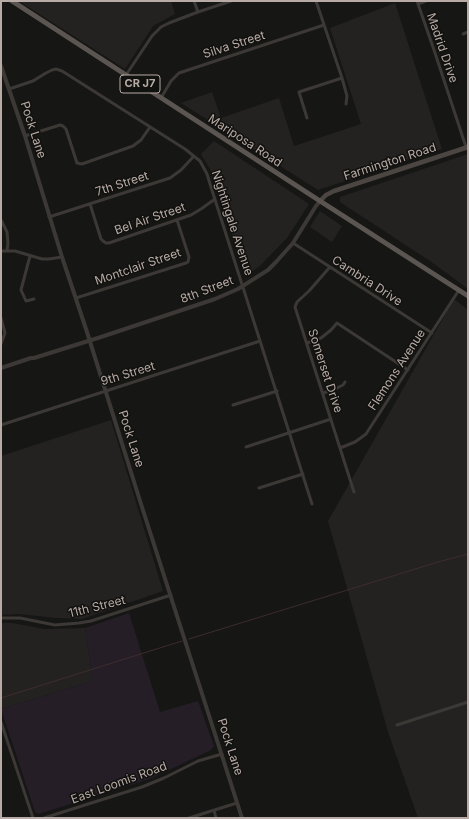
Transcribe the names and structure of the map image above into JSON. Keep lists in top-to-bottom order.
{
  "streets": {
    "main road": ["CR J7", "Mariposa Road", "Farmington Road"],
    "street": [
      "Silva Street",
      "Madrid Drive",
      "Pock Lane",
      "7th Street",
      "Bel Air Street",
      "Nightingale Avenue",
      "Montclair Street",
      "Cambria Drive",
      "8th Street",
      "Flemons Avenue",
      "Somerset Drive",
      "9th Street",
      "11th Street",
      "East Loomis Road"
    ]
  },
  "crossings": [
    ["Silva Street", "Mariposa Road"],
    ["Madrid Drive", "Farmington Road"],
    ["Pock Lane", "7th Street"],
    ["Pock Lane", "Nightingale Avenue"],
    ["Pock Lane", "Montclair Street"],
    ["Pock Lane", "8th Street"],
    ["Pock Lane", "9th Street"],
    ["Pock Lane", "11th Street"],
    ["Pock Lane", "East Loomis Road"],
    ["Mariposa Road", "Farmington Road"],
    ["Mariposa Road", "8th Street"],
    ["Mariposa Road", "Flemons Avenue"],
    ["Farmington Road", "8th Street"],
    ["7th Street", "Bel Air Street"],
    ["7th Street", "Nightingale Avenue"],
    ["Bel Air Street", "Nightingale Avenue"],
    ["Bel Air Street", "Montclair Street"],
    ["Nightingale Avenue", "8th Street"],
    ["Nightingale Avenue", "9th Street"],
    ["Cambria Drive", "8th Street"],
    ["Cambria Drive", "Flemons Avenue"],
    ["Cambria Drive", "Somerset Drive"],
    ["Flemons Avenue", "Somerset Drive"]
  ]
}
